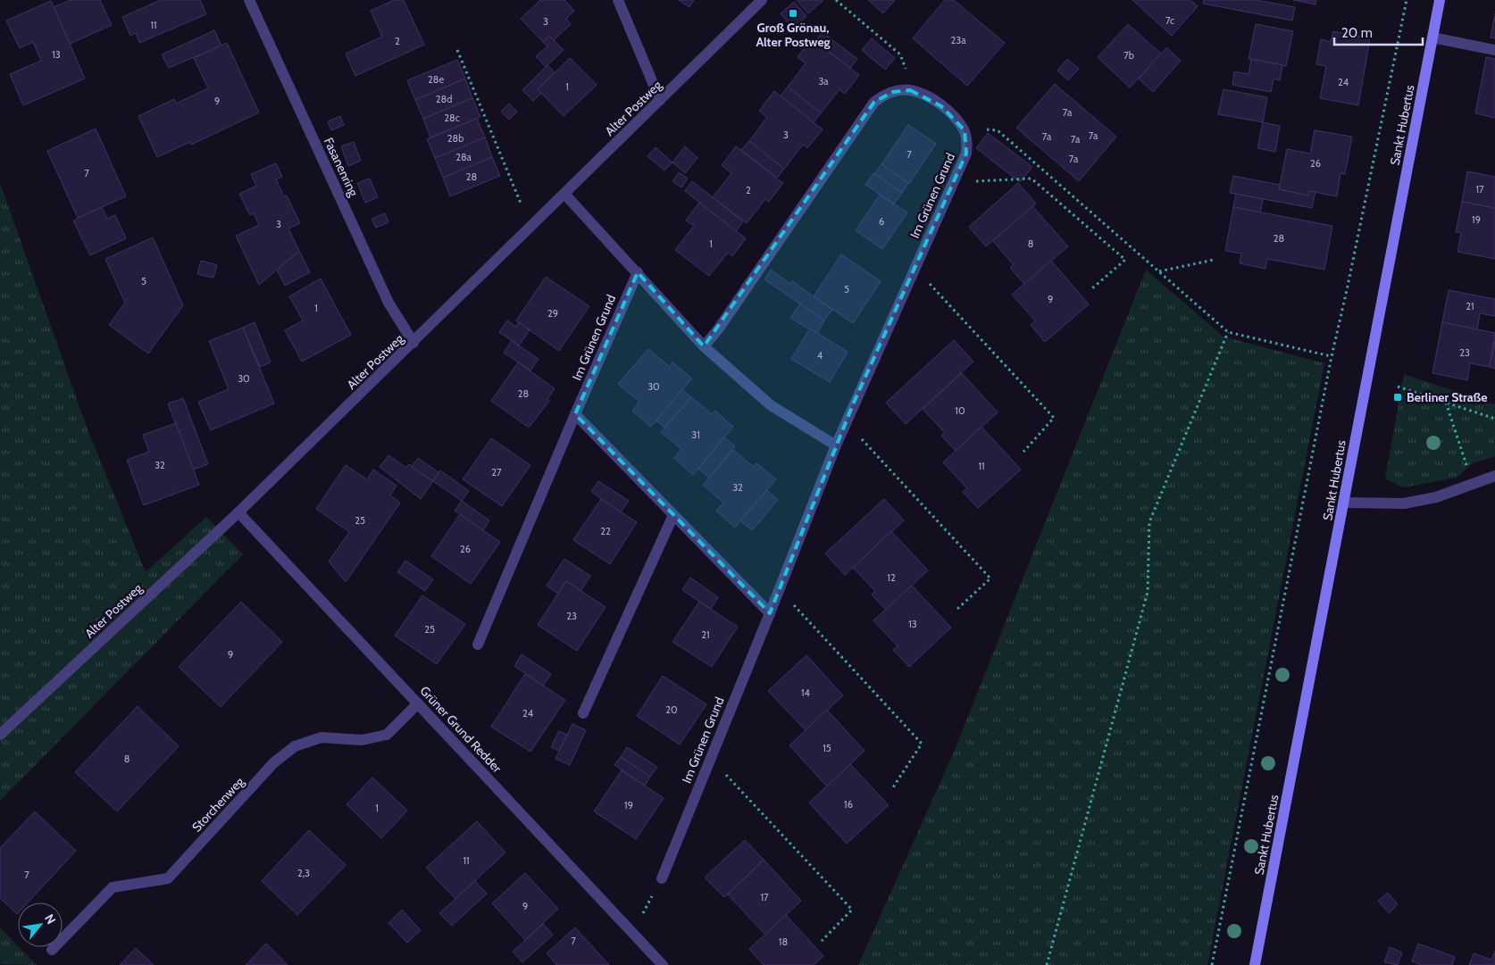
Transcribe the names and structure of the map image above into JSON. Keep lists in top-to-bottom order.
{
  "streets": {
    "main road": ["Sankt Hubertus"],
    "street": [
      "Alter Postweg",
      "Fasanenring",
      "Im Grünen Grund",
      "Grüner Grund Redder",
      "Storchenweg"
    ]
  },
  "crossings": [
    ["Alter Postweg", "Fasanenring"],
    ["Alter Postweg", "Grüner Grund Redder"],
    ["Grüner Grund Redder", "Storchenweg"]
  ],
  "places": {
    "transit": ["Groß Grönau, Alter Postweg", "Berliner Straße"]
  },
  "house_numbers": [
    "7c",
    "3",
    "11",
    "23a",
    "2",
    "13",
    "7b",
    "28e",
    "3a",
    "24",
    "1",
    "28d",
    "9",
    "7a",
    "28c",
    "3",
    "7a",
    "7a",
    "28b",
    "7a",
    "7",
    "28a",
    "7a",
    "26",
    "7",
    "28",
    "17",
    "2",
    "19",
    "6",
    "3",
    "28",
    "1",
    "8",
    "5",
    "5",
    "9",
    "21",
    "1",
    "29",
    "23",
    "4",
    "30",
    "30",
    "28",
    "10",
    "31",
    "32",
    "11",
    "27",
    "32",
    "25",
    "22",
    "26",
    "12",
    "23",
    "13",
    "25",
    "21",
    "9",
    "14",
    "20",
    "24",
    "15",
    "8",
    "16",
    "19",
    "1",
    "11",
    "2,3",
    "7",
    "17",
    "9",
    "7",
    "18"
  ],
  "scale_bar": "20 m",
  "north": "top right"
}
